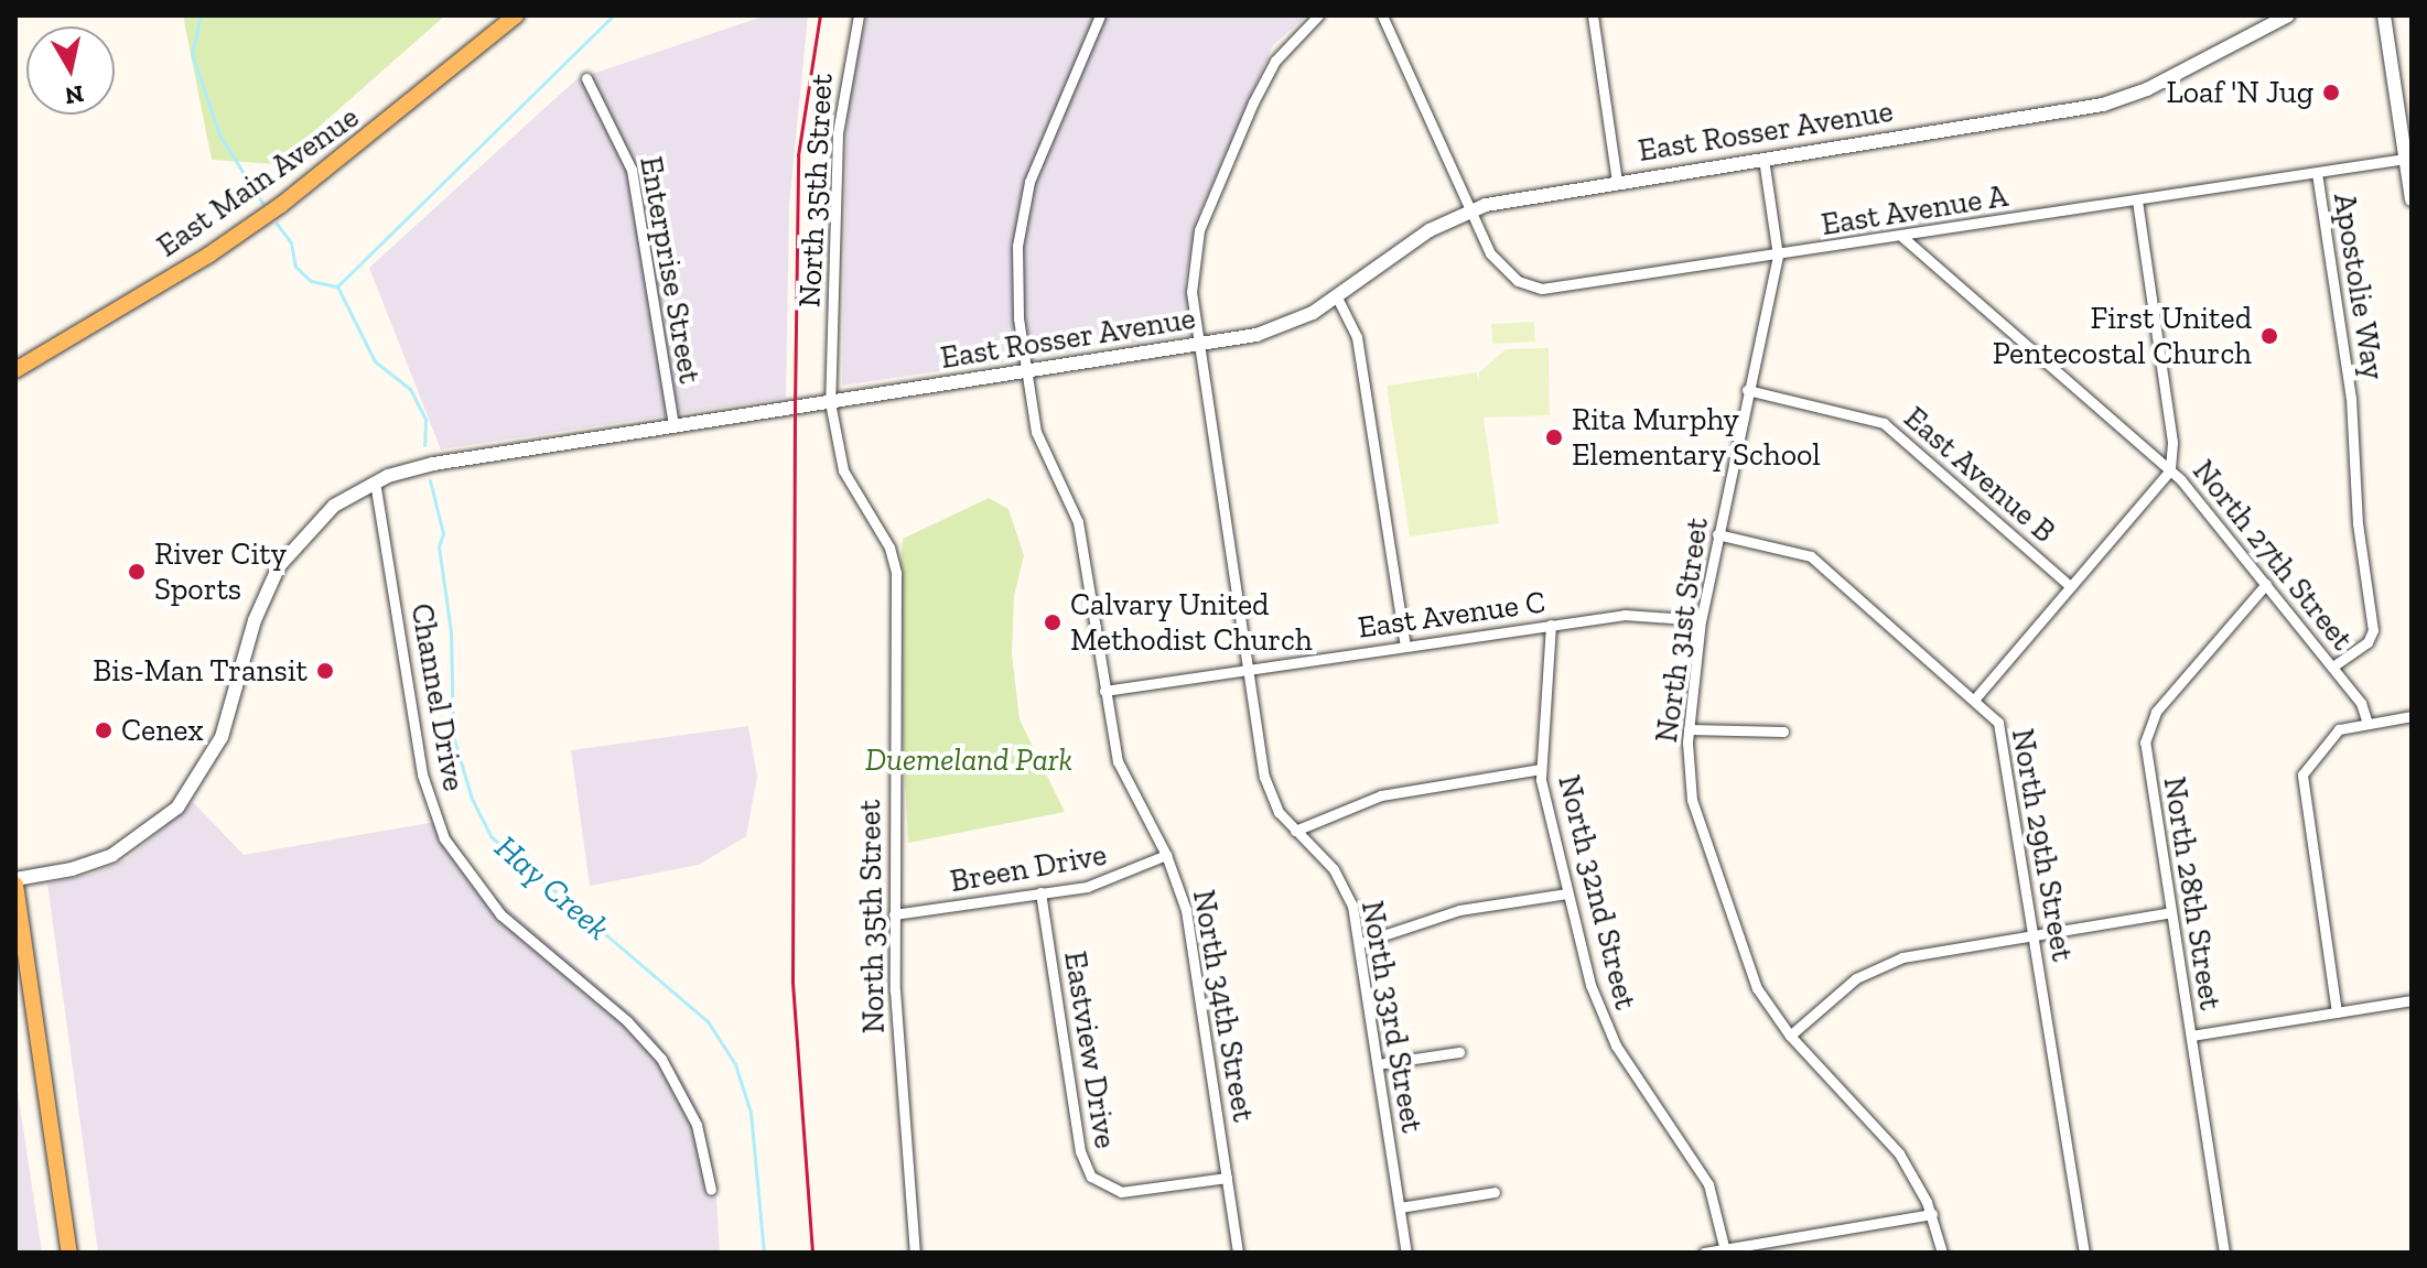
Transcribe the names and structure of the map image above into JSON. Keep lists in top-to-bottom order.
{
  "streets": {
    "main road": ["East Main Avenue"],
    "street": [
      "East Rosser Avenue",
      "North 35th Street",
      "East Avenue A",
      "Enterprise Street",
      "Apostolie Way",
      "East Avenue B",
      "North 27th Street",
      "East Avenue C",
      "North 31st Street",
      "Channel Drive",
      "North 29th Street",
      "Breen Drive",
      "North 32nd Street",
      "North 28th Street",
      "North 34th Street",
      "North 33rd Street",
      "Eastview Drive"
    ]
  },
  "crossings": [
    ["East Rosser Avenue", "North 35th Street"],
    ["East Rosser Avenue", "East Avenue A"],
    ["East Rosser Avenue", "Enterprise Street"],
    ["East Rosser Avenue", "North 31st Street"],
    ["East Rosser Avenue", "Channel Drive"],
    ["East Rosser Avenue", "North 34th Street"],
    ["East Rosser Avenue", "North 33rd Street"],
    ["North 35th Street", "Breen Drive"],
    ["East Avenue A", "Apostolie Way"],
    ["East Avenue A", "North 27th Street"],
    ["East Avenue A", "North 31st Street"],
    ["Apostolie Way", "North 27th Street"],
    ["East Avenue B", "North 31st Street"],
    ["East Avenue B", "North 29th Street"],
    ["North 27th Street", "North 29th Street"],
    ["North 27th Street", "North 28th Street"],
    ["East Avenue C", "North 31st Street"],
    ["East Avenue C", "North 32nd Street"],
    ["East Avenue C", "North 34th Street"],
    ["East Avenue C", "North 33rd Street"],
    ["Breen Drive", "North 34th Street"],
    ["Breen Drive", "Eastview Drive"],
    ["North 34th Street", "Eastview Drive"]
  ],
  "water": ["Hay Creek"],
  "parks": ["Duemeland Park"],
  "places": [
    "Loaf 'N Jug",
    "First United Pentecostal Church",
    "Rita Murphy Elementary School",
    "River City Sports",
    "Calvary United Methodist Church",
    "Bis-Man Transit",
    "Cenex"
  ],
  "north": "bottom"
}
